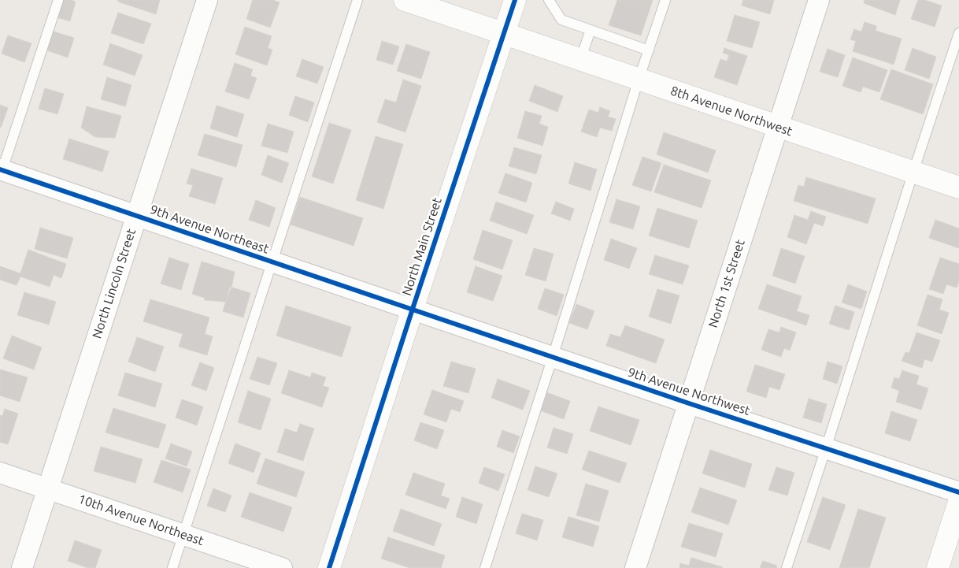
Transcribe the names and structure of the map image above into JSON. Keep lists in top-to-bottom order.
{
  "streets": {
    "street": [
      "8th Avenue Northwest",
      "9th Avenue Northeast",
      "North Main Street",
      "North Lincoln Street",
      "North 1st Street",
      "9th Avenue Northwest",
      "10th Avenue Northeast"
    ]
  },
  "crossings": [
    ["8th Avenue Northwest", "North Main Street"],
    ["8th Avenue Northwest", "North 1st Street"],
    ["9th Avenue Northeast", "North Main Street"],
    ["9th Avenue Northeast", "North Lincoln Street"],
    ["9th Avenue Northeast", "9th Avenue Northwest"],
    ["North Main Street", "9th Avenue Northwest"],
    ["North Lincoln Street", "10th Avenue Northeast"],
    ["North 1st Street", "9th Avenue Northwest"]
  ]
}
